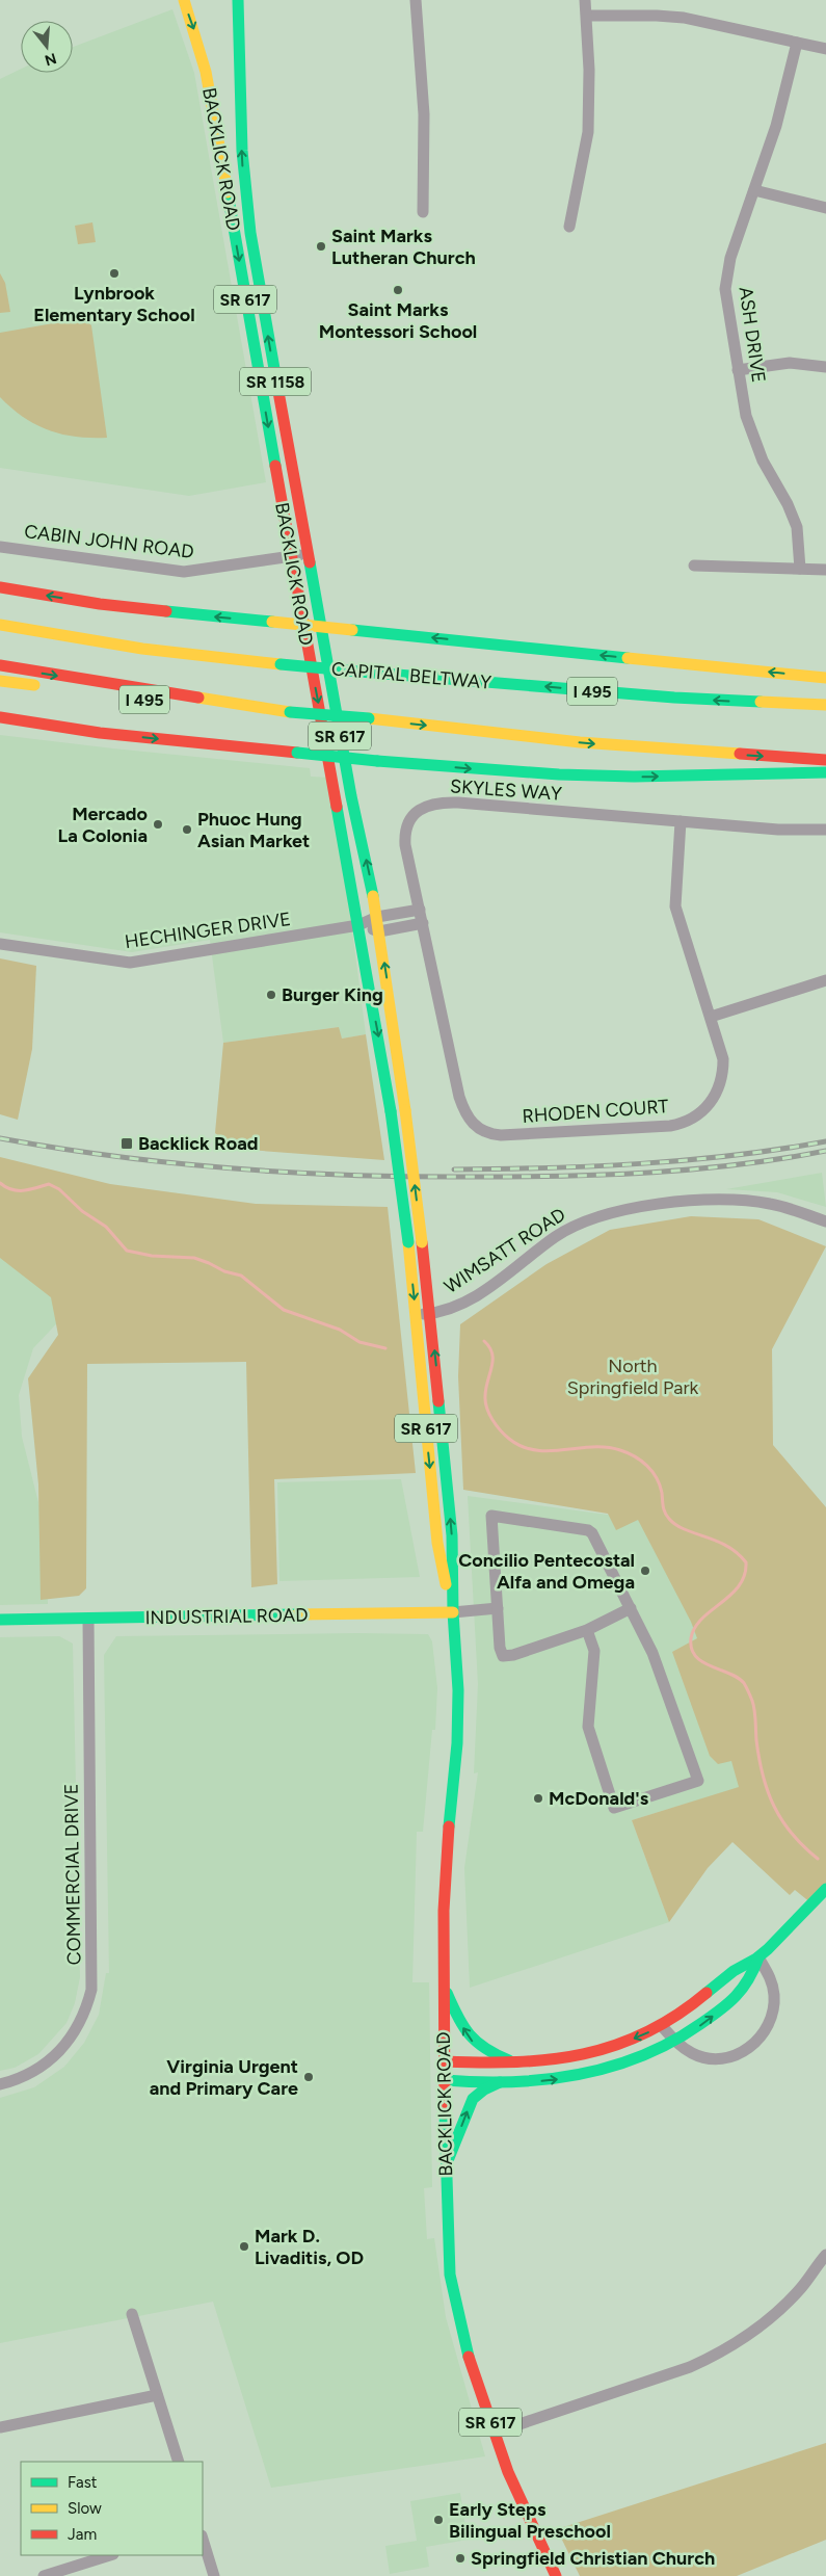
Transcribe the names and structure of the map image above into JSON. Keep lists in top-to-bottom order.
{
  "streets": {
    "main road": [
      "BACKLICK ROAD",
      "SR 617",
      "SR 1158",
      "CAPITAL BELTWAY",
      "I 495",
      "INDUSTRIAL ROAD"
    ],
    "street": [
      "ASH DRIVE",
      "CABIN JOHN ROAD",
      "SKYLES WAY",
      "HECHINGER DRIVE",
      "RHODEN COURT",
      "WIMSATT ROAD",
      "COMMERCIAL DRIVE"
    ]
  },
  "crossings": [
    ["BACKLICK ROAD", "CABIN JOHN ROAD"],
    ["BACKLICK ROAD", "HECHINGER DRIVE"],
    ["BACKLICK ROAD", "WIMSATT ROAD"],
    ["BACKLICK ROAD", "INDUSTRIAL ROAD"],
    ["SKYLES WAY", "RHODEN COURT"],
    ["INDUSTRIAL ROAD", "COMMERCIAL DRIVE"]
  ],
  "parks": ["North Springfield Park"],
  "places": {
    "other": [
      "Saint Marks Lutheran Church",
      "Lynbrook Elementary School",
      "Saint Marks Montessori School",
      "Mercado La Colonia",
      "Phuoc Hung Asian Market",
      "Burger King",
      "Concilio Pentecostal Alfa and Omega",
      "McDonald's",
      "Virginia Urgent and Primary Care",
      "Mark D. Livaditis, OD",
      "Early Steps Bilingual Preschool",
      "Springfield Christian Church"
    ],
    "transit": ["Backlick Road"]
  },
  "legend": ["Fast", "Slow", "Jam"],
  "north": "bottom"
}
